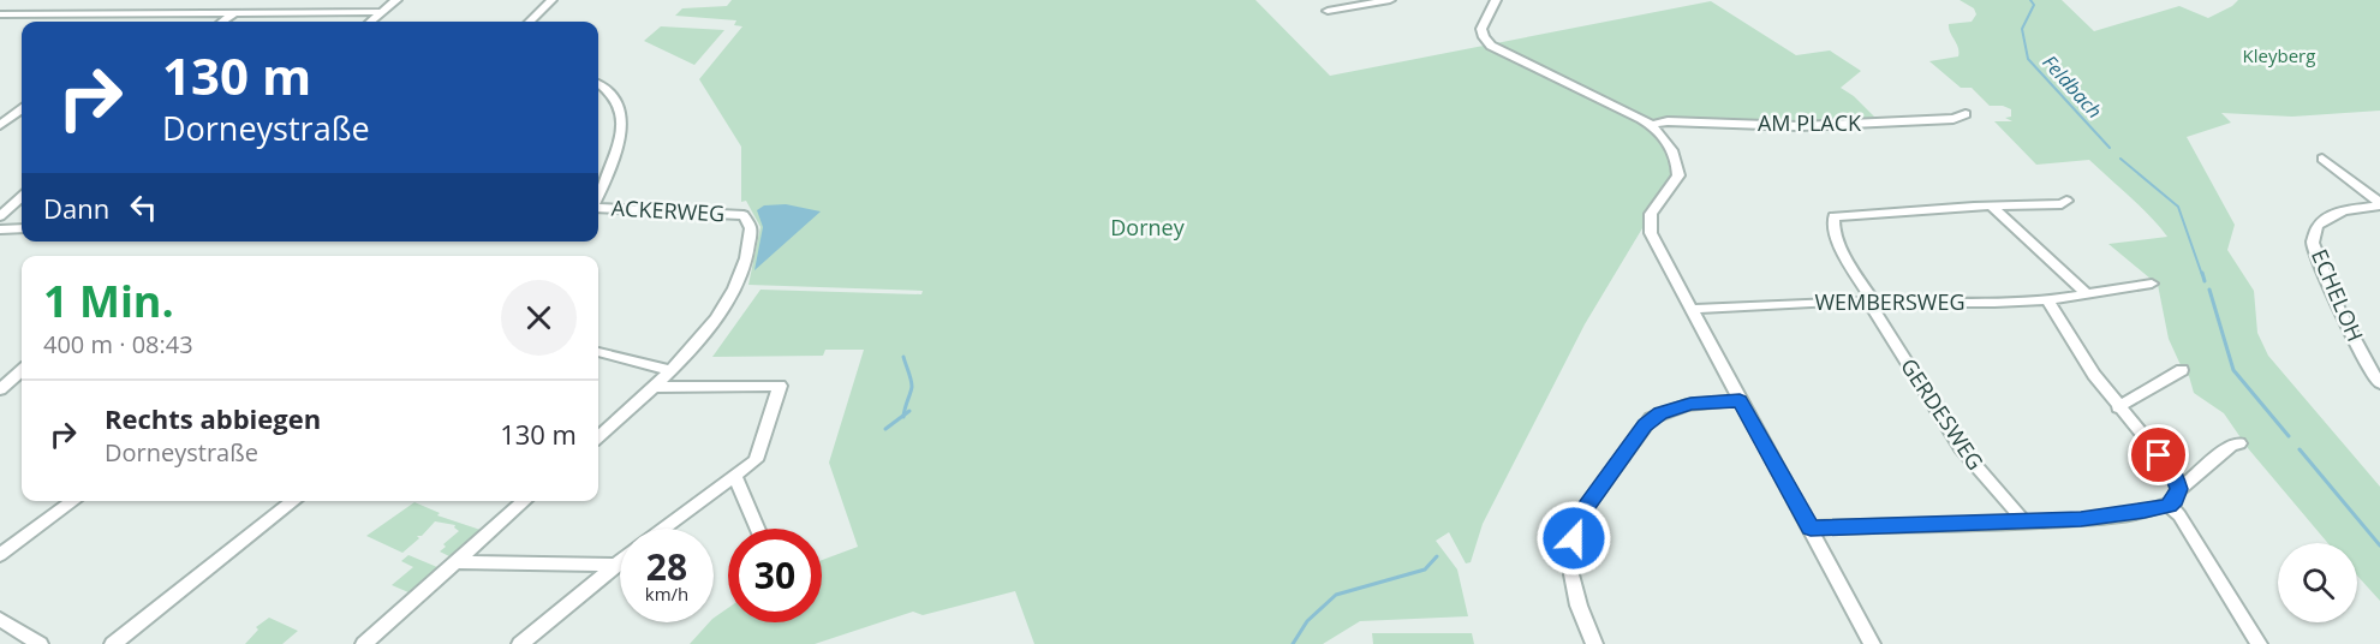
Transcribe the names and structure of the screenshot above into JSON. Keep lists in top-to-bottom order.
{
  "streets": {
    "street": [
      "AM PLACK",
      "ACKERWEG",
      "ECHELOH",
      "WEMBERSWEG",
      "GERDESWEG"
    ]
  },
  "crossings": [
    ["WEMBERSWEG", "GERDESWEG"]
  ],
  "water": ["Feldbach"],
  "parks": ["Kleyberg", "Dorney"],
  "page": {
    "turn": ["130 m", "Dorneystraße"],
    "then": "Dann",
    "heading": ["1 Min.", "400 m · 08:43"],
    "list": [
      {
        "name": "Rechts abbiegen",
        "note": "Dorneystraße",
        "value": "130 m"
      }
    ],
    "speed": "28 km/h",
    "limit": "30"
  }
}
